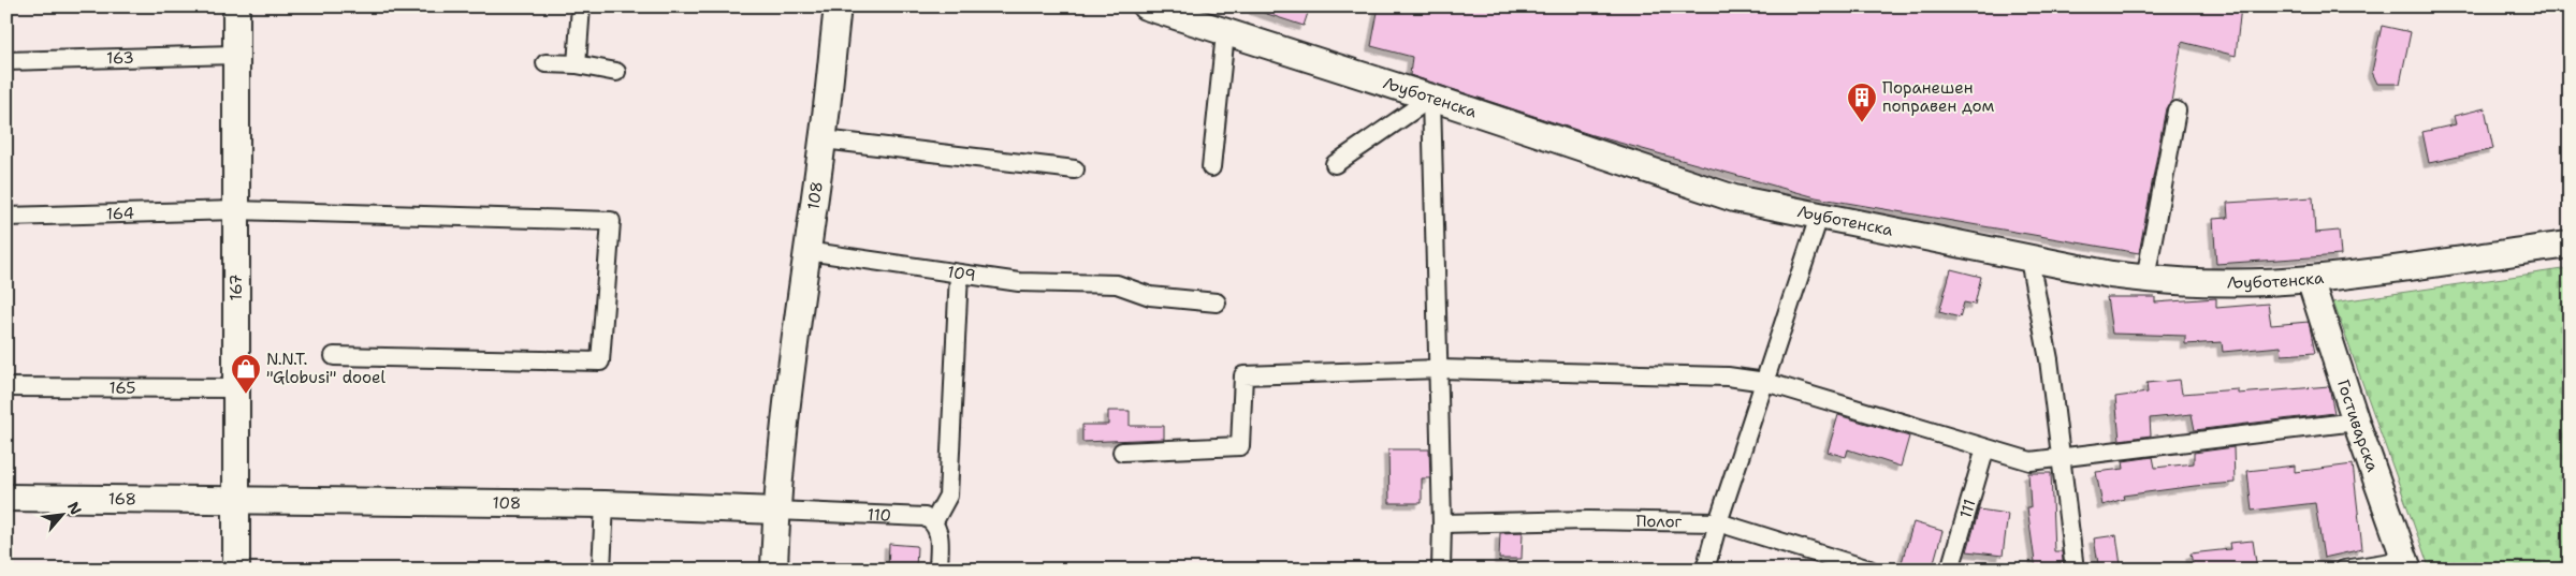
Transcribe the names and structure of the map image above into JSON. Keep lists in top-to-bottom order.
{
  "streets": {
    "street": [
      "163",
      "Љуботенска",
      "108",
      "164",
      "109",
      "167",
      "165",
      "Гостиварска",
      "168",
      "111",
      "110",
      "Полог"
    ]
  },
  "crossings": [
    ["163", "167"],
    ["Љуботенска", "Гостиварска"],
    ["108", "109"],
    ["108", "167"],
    ["108", "168"],
    ["108", "110"],
    ["164", "167"],
    ["167", "165"],
    ["167", "168"]
  ],
  "places": {
    "building": ["Поранешен поправен дом"],
    "shop": ["N.N.T. \"Globusi\" dooel"]
  },
  "north": "top right"
}
